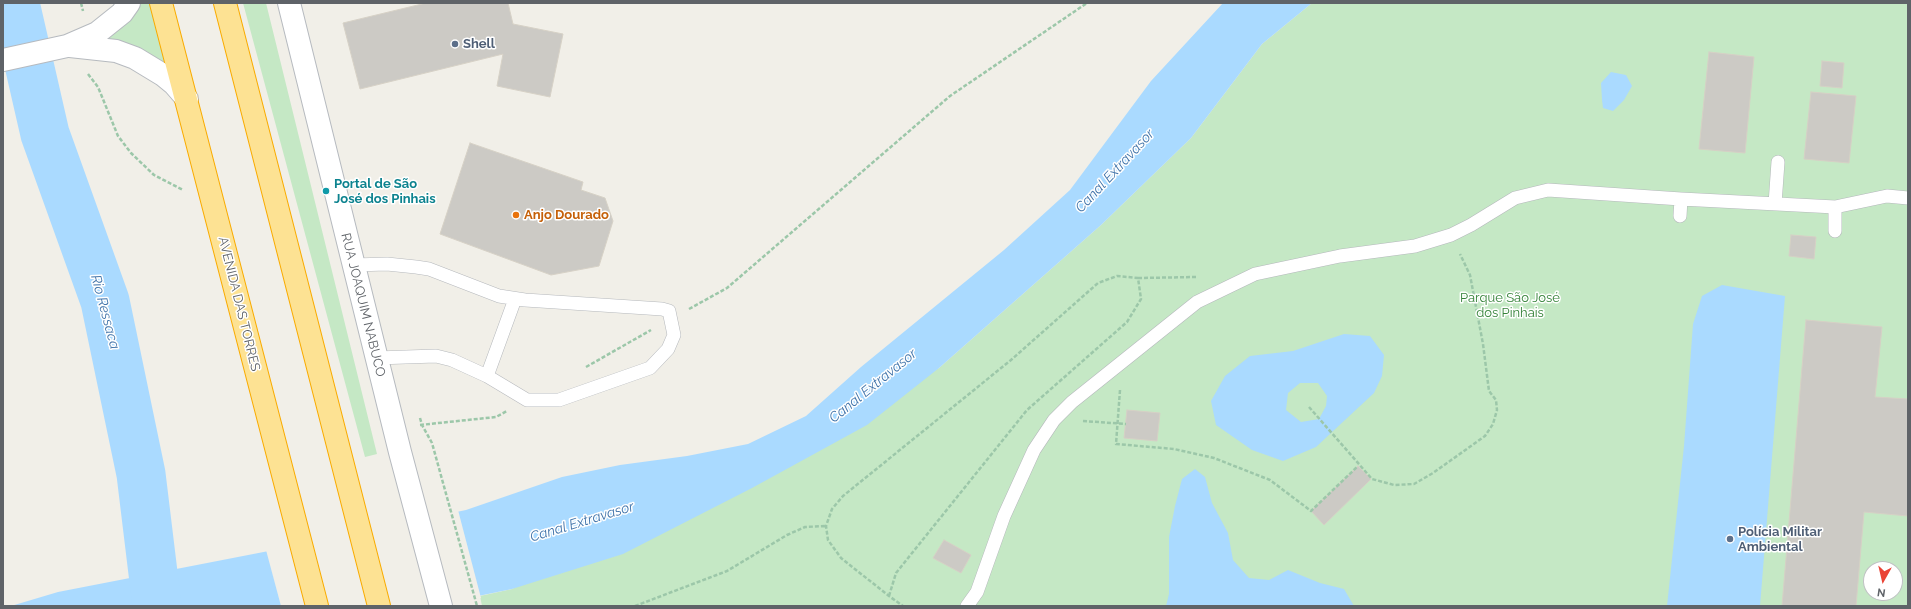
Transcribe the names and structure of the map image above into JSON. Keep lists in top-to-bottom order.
{
  "streets": {
    "highway": ["AVENIDA DAS TORRES"],
    "main road": ["RUA JOAQUIM NABUCO"]
  },
  "water": ["Canal Extravasor", "Rio Ressaca"],
  "parks": ["Parque São José dos Pinhais"],
  "places": [
    "Shell",
    "Portal de São José dos Pinhais",
    "Anjo Dourado",
    "Polícia Militar Ambiental"
  ],
  "north": "bottom"
}
